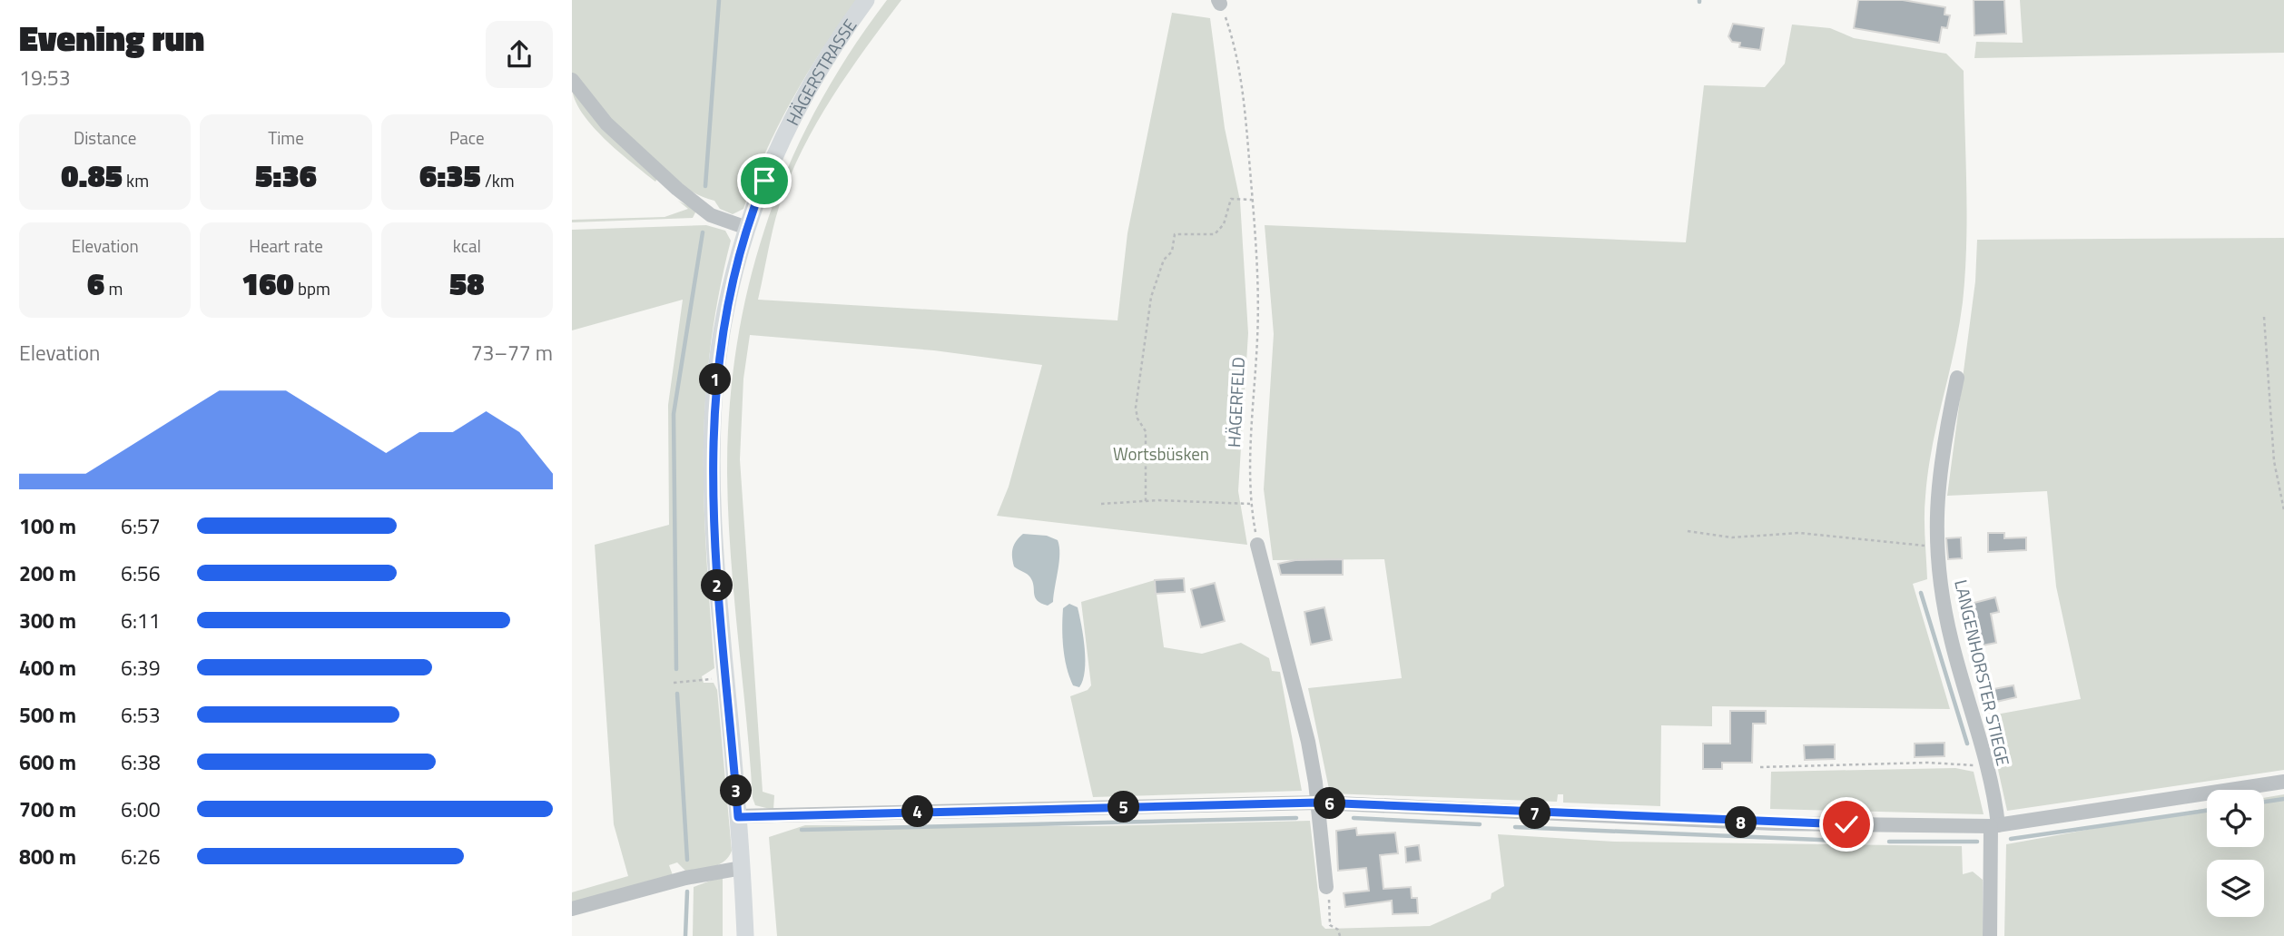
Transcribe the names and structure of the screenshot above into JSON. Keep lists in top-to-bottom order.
{
  "streets": {
    "main road": ["HÄGERSTRASSE"],
    "street": ["LANGENHORSTER STIEGE"],
    "path": ["HÄGERFELD"]
  },
  "parks": ["Wortsbüsken"],
  "page": {
    "heading": ["Evening run", "19:53"],
    "stats": [
      ["Distance", "0.85 km"],
      ["Time", "5:36"],
      ["Pace", "6:35 /km"],
      ["Elevation", "6 m"],
      ["Heart rate", "160 bpm"],
      ["kcal", "58"]
    ],
    "chart": ["Elevation", "73–77 m"],
    "pins": [
      "1",
      "2",
      "3",
      "6",
      "5",
      "4",
      "7",
      "8"
    ],
    "list": [
      {
        "name": "100 m",
        "note": "6:57"
      },
      {
        "name": "200 m",
        "note": "6:56"
      },
      {
        "name": "300 m",
        "note": "6:11"
      },
      {
        "name": "400 m",
        "note": "6:39"
      },
      {
        "name": "500 m",
        "note": "6:53"
      },
      {
        "name": "600 m",
        "note": "6:38"
      },
      {
        "name": "700 m",
        "note": "6:00"
      },
      {
        "name": "800 m",
        "note": "6:26"
      }
    ]
  }
}
